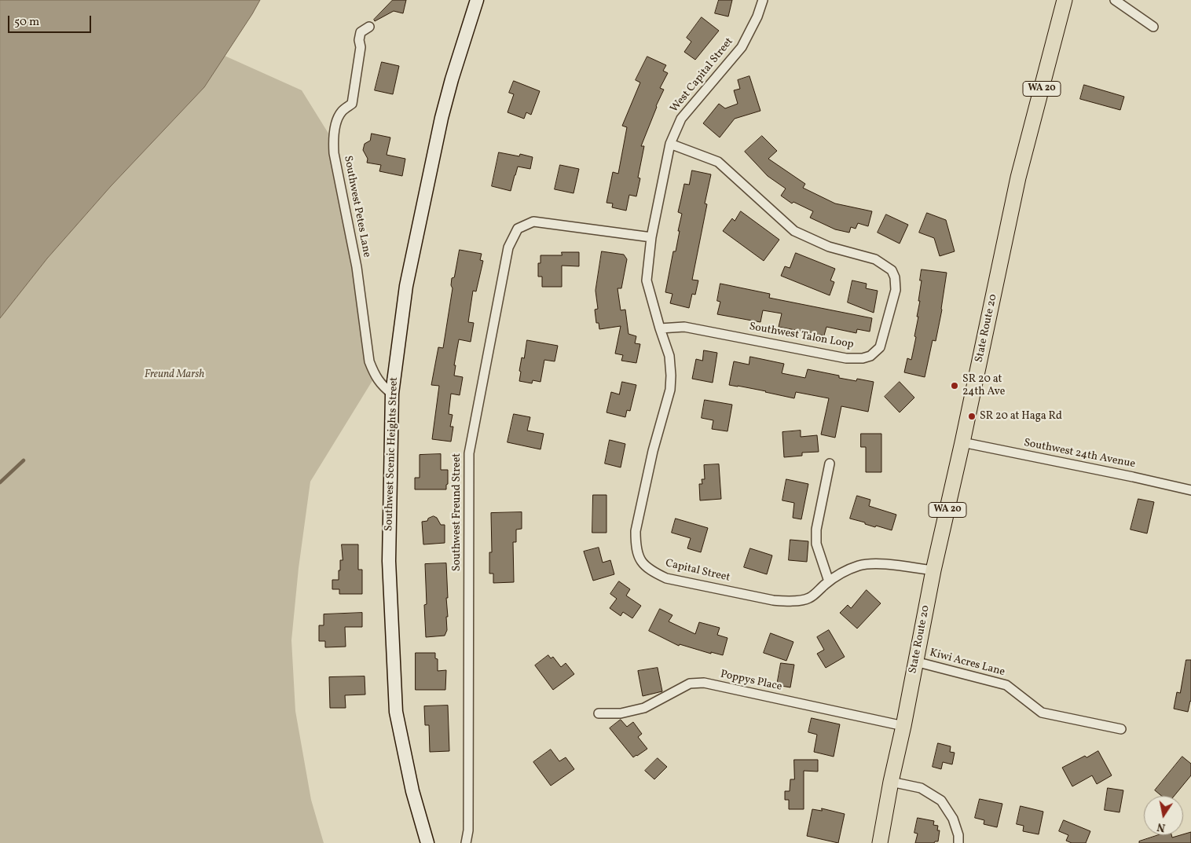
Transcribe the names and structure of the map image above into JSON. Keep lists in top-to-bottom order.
{
  "streets": {
    "main road": ["WA 20", "State Route 20"],
    "street": [
      "West Capital Street",
      "Southwest Petes Lane",
      "Southwest Talon Loop",
      "Southwest Scenic Heights Street",
      "Southwest 24th Avenue",
      "Southwest Freund Street",
      "Capital Street",
      "Kiwi Acres Lane",
      "Poppys Place"
    ]
  },
  "crossings": [
    ["West Capital Street", "Southwest Talon Loop"],
    ["West Capital Street", "Southwest Freund Street"],
    ["West Capital Street", "Capital Street"],
    ["Southwest Petes Lane", "Southwest Scenic Heights Street"],
    ["State Route 20", "Southwest 24th Avenue"],
    ["State Route 20", "Capital Street"],
    ["State Route 20", "Kiwi Acres Lane"],
    ["State Route 20", "Poppys Place"],
    ["Southwest Talon Loop", "Capital Street"],
    ["Southwest Freund Street", "Capital Street"]
  ],
  "parks": ["Freund Marsh"],
  "places": ["SR 20 at 24th Ave", "SR 20 at Haga Rd"],
  "scale_bar": "50 m",
  "north": "bottom"
}
